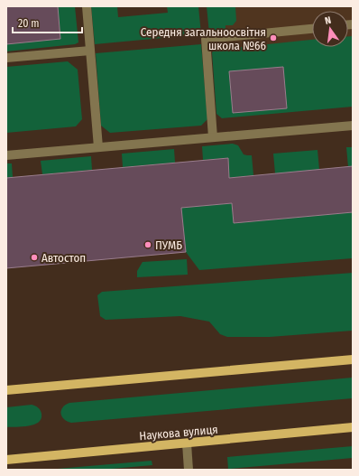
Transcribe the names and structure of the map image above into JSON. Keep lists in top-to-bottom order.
{
  "streets": {
    "main road": ["Наукова вулиця"]
  },
  "places": ["Середня загальноосвітня школа №66", "ПУМБ", "Автостоп"],
  "scale_bar": "20 m",
  "north": "top"
}
